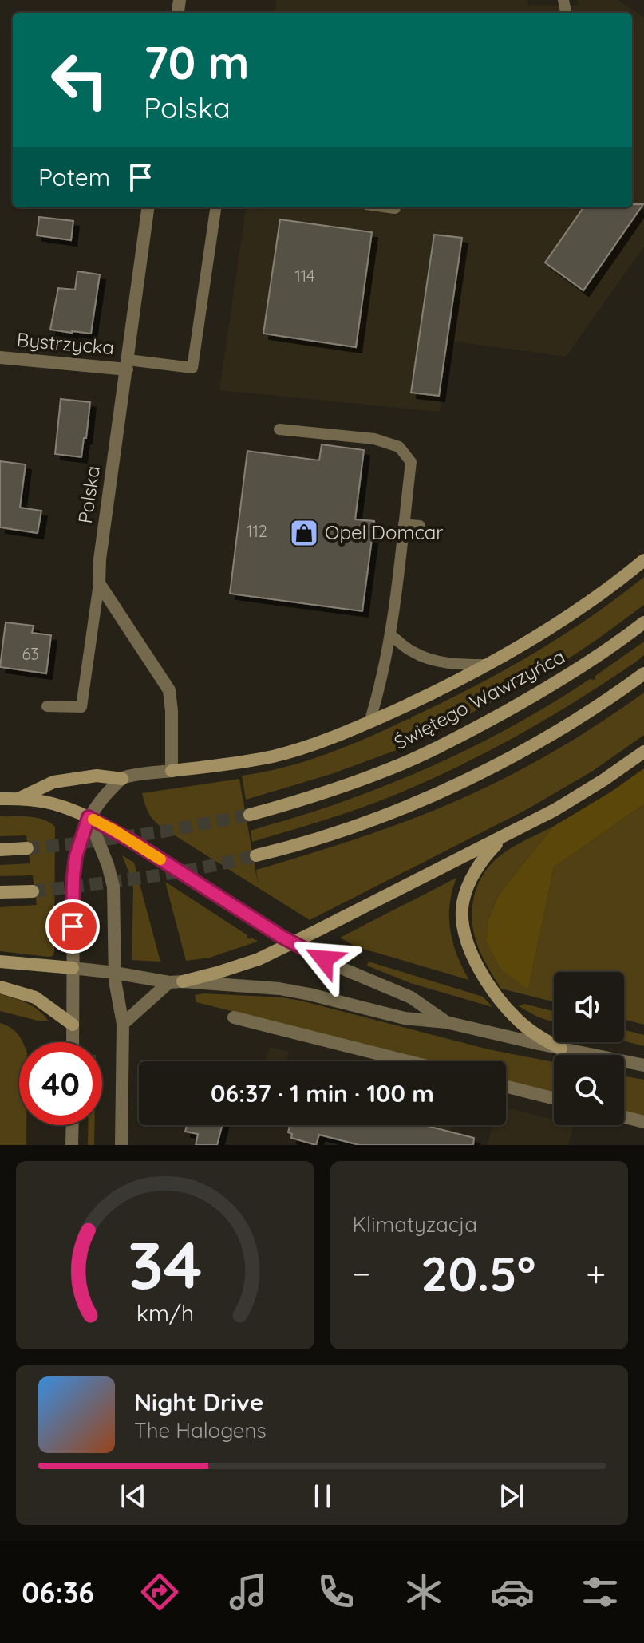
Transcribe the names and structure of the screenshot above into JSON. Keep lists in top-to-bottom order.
{
  "streets": {
    "main road": ["Świętego Wawrzyńca"],
    "street": ["Bystrzycka", "Polska"]
  },
  "crossings": [
    ["Bystrzycka", "Polska"]
  ],
  "places": {
    "shop": ["Opel Domcar"]
  },
  "house_numbers": ["114", "112", "63"],
  "page": {
    "turn": ["70 m", "Polska"],
    "then": "Potem",
    "limit": "40",
    "trip": "06:37 · 1 min · 100 m",
    "tile": "Klimatyzacja",
    "heat": ["−", "20.5°", "+"],
    "song": ["Night Drive", "The Halogens"],
    "tabs": "06:36",
    "gauge": ["34", "km/h"]
  }
}
